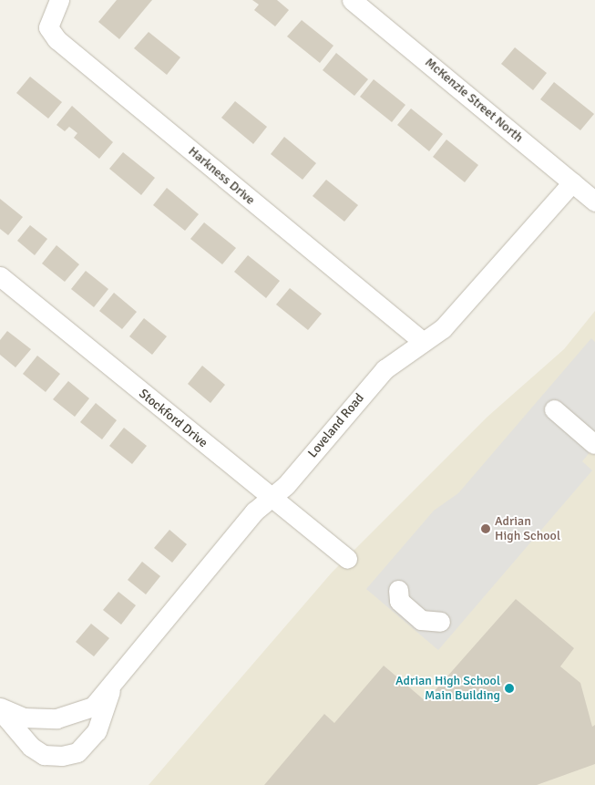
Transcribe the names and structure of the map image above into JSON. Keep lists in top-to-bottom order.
{
  "streets": {
    "street": [
      "McKenzie Street North",
      "Harkness Drive",
      "Stockford Drive",
      "Loveland Road"
    ]
  },
  "crossings": [
    ["McKenzie Street North", "Loveland Road"],
    ["Harkness Drive", "Loveland Road"],
    ["Stockford Drive", "Loveland Road"]
  ],
  "places": ["Adrian High School", "Adrian High School Main Building"]
}
